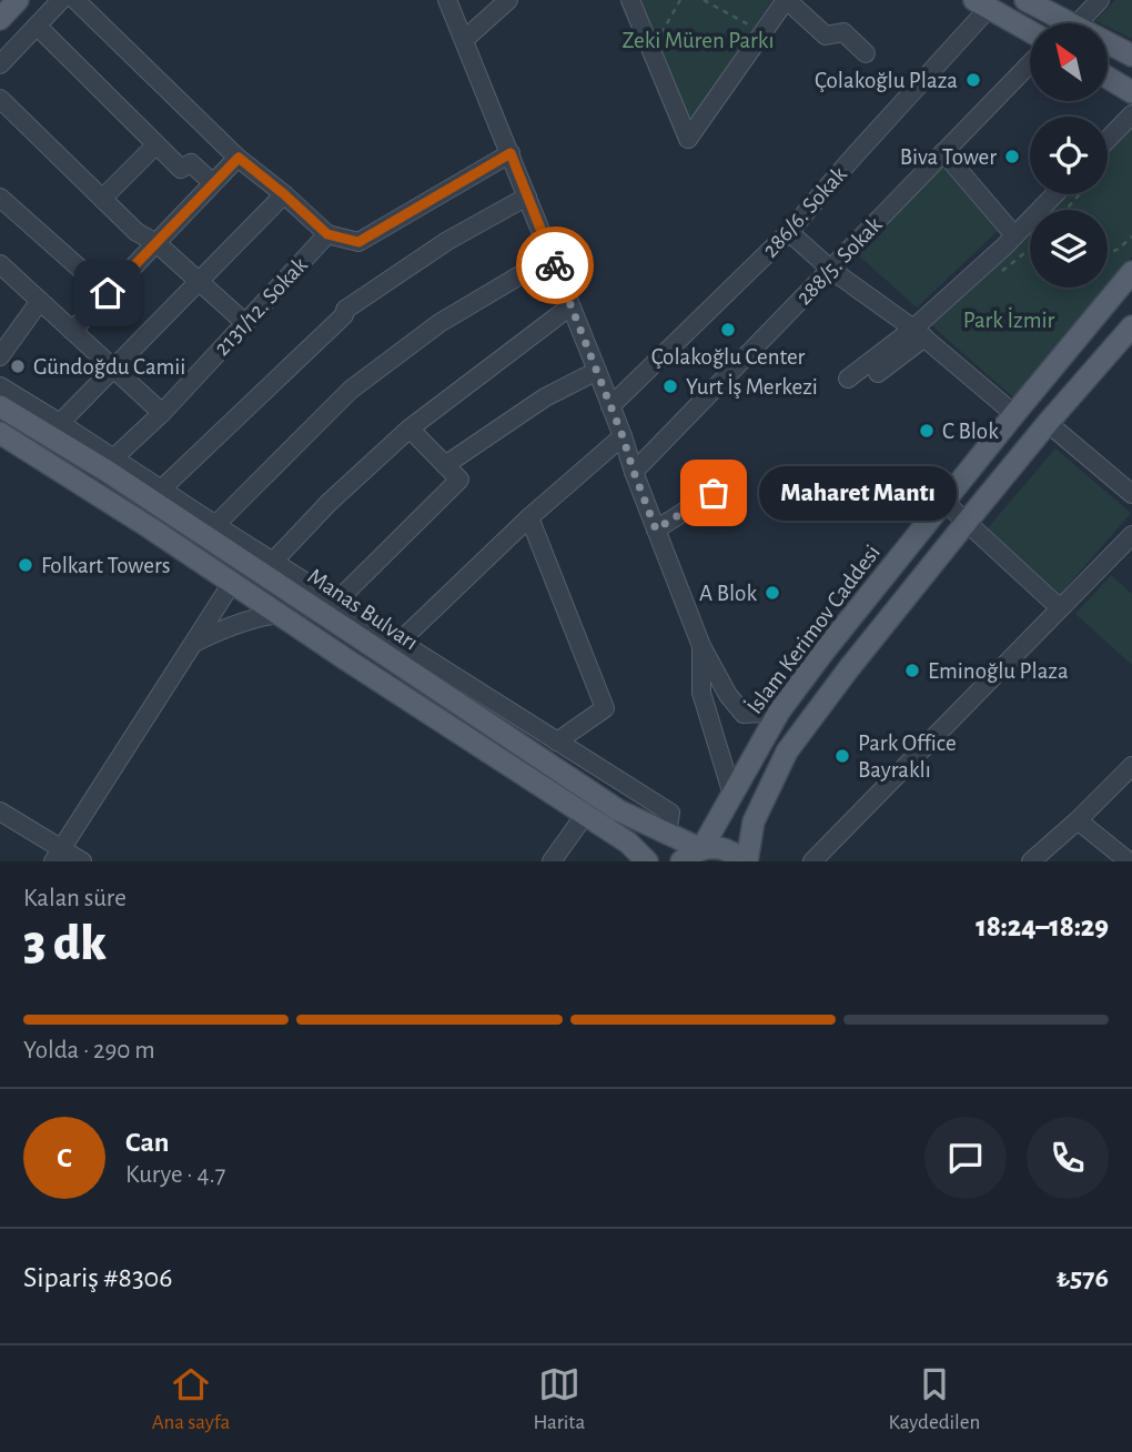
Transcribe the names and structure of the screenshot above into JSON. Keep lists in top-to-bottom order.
{
  "streets": {
    "main road": ["Manas Bulvarı", "İslam Kerimov Caddesi"],
    "street": ["286/6. Sokak", "288/5. Sokak", "2131/12. Sokak"]
  },
  "crossings": [
    ["Manas Bulvarı", "İslam Kerimov Caddesi"]
  ],
  "parks": ["Zeki Müren Parkı", "Park İzmir"],
  "places": [
    "Çolakoğlu Plaza",
    "Biva Tower",
    "Çolakoğlu Center",
    "Gündoğdu Camii",
    "Yurt İş Merkezi",
    "C Blok",
    "Maharet Mantı",
    "Folkart Towers",
    "A Blok",
    "Eminoğlu Plaza",
    "Park Office Bayraklı"
  ],
  "north": "top left",
  "page": {
    "bubble": "Maharet Mantı",
    "heading": ["3 dk", "Kalan süre", "18:24–18:29"],
    "panel": [
      "Can",
      "Kurye · 4.7",
      "Sipariş #8306",
      "₺576"
    ],
    "bar": "Yolda · 290 m",
    "round": "C",
    "tabs": ["Ana sayfa", "Harita", "Kaydedilen"]
  }
}
